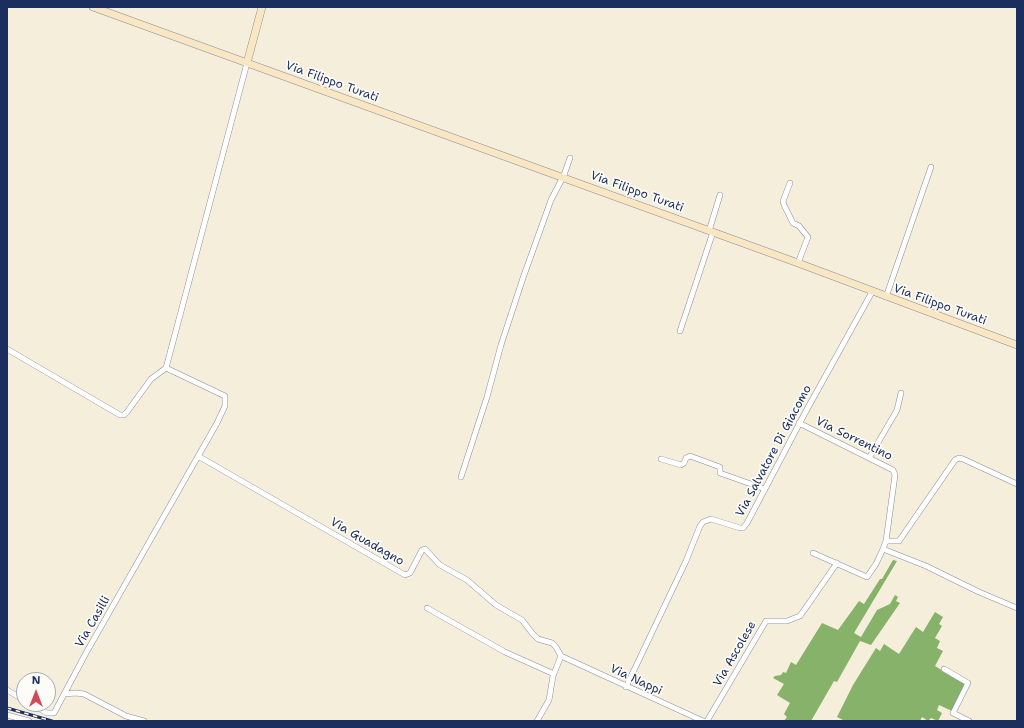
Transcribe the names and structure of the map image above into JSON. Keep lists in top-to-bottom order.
{
  "streets": {
    "street": [
      "Via Filippo Turati",
      "Via Sorrentino",
      "Via Salvatore Di Giacomo",
      "Via Guadagno",
      "Via Casilli",
      "Via Ascolese",
      "Via Nappi"
    ]
  },
  "crossings": [
    ["Via Filippo Turati", "Via Salvatore Di Giacomo"],
    ["Via Sorrentino", "Via Salvatore Di Giacomo"],
    ["Via Sorrentino", "Via Ascolese"],
    ["Via Salvatore Di Giacomo", "Via Nappi"],
    ["Via Guadagno", "Via Casilli"],
    ["Via Guadagno", "Via Nappi"]
  ],
  "north": "top"
}
